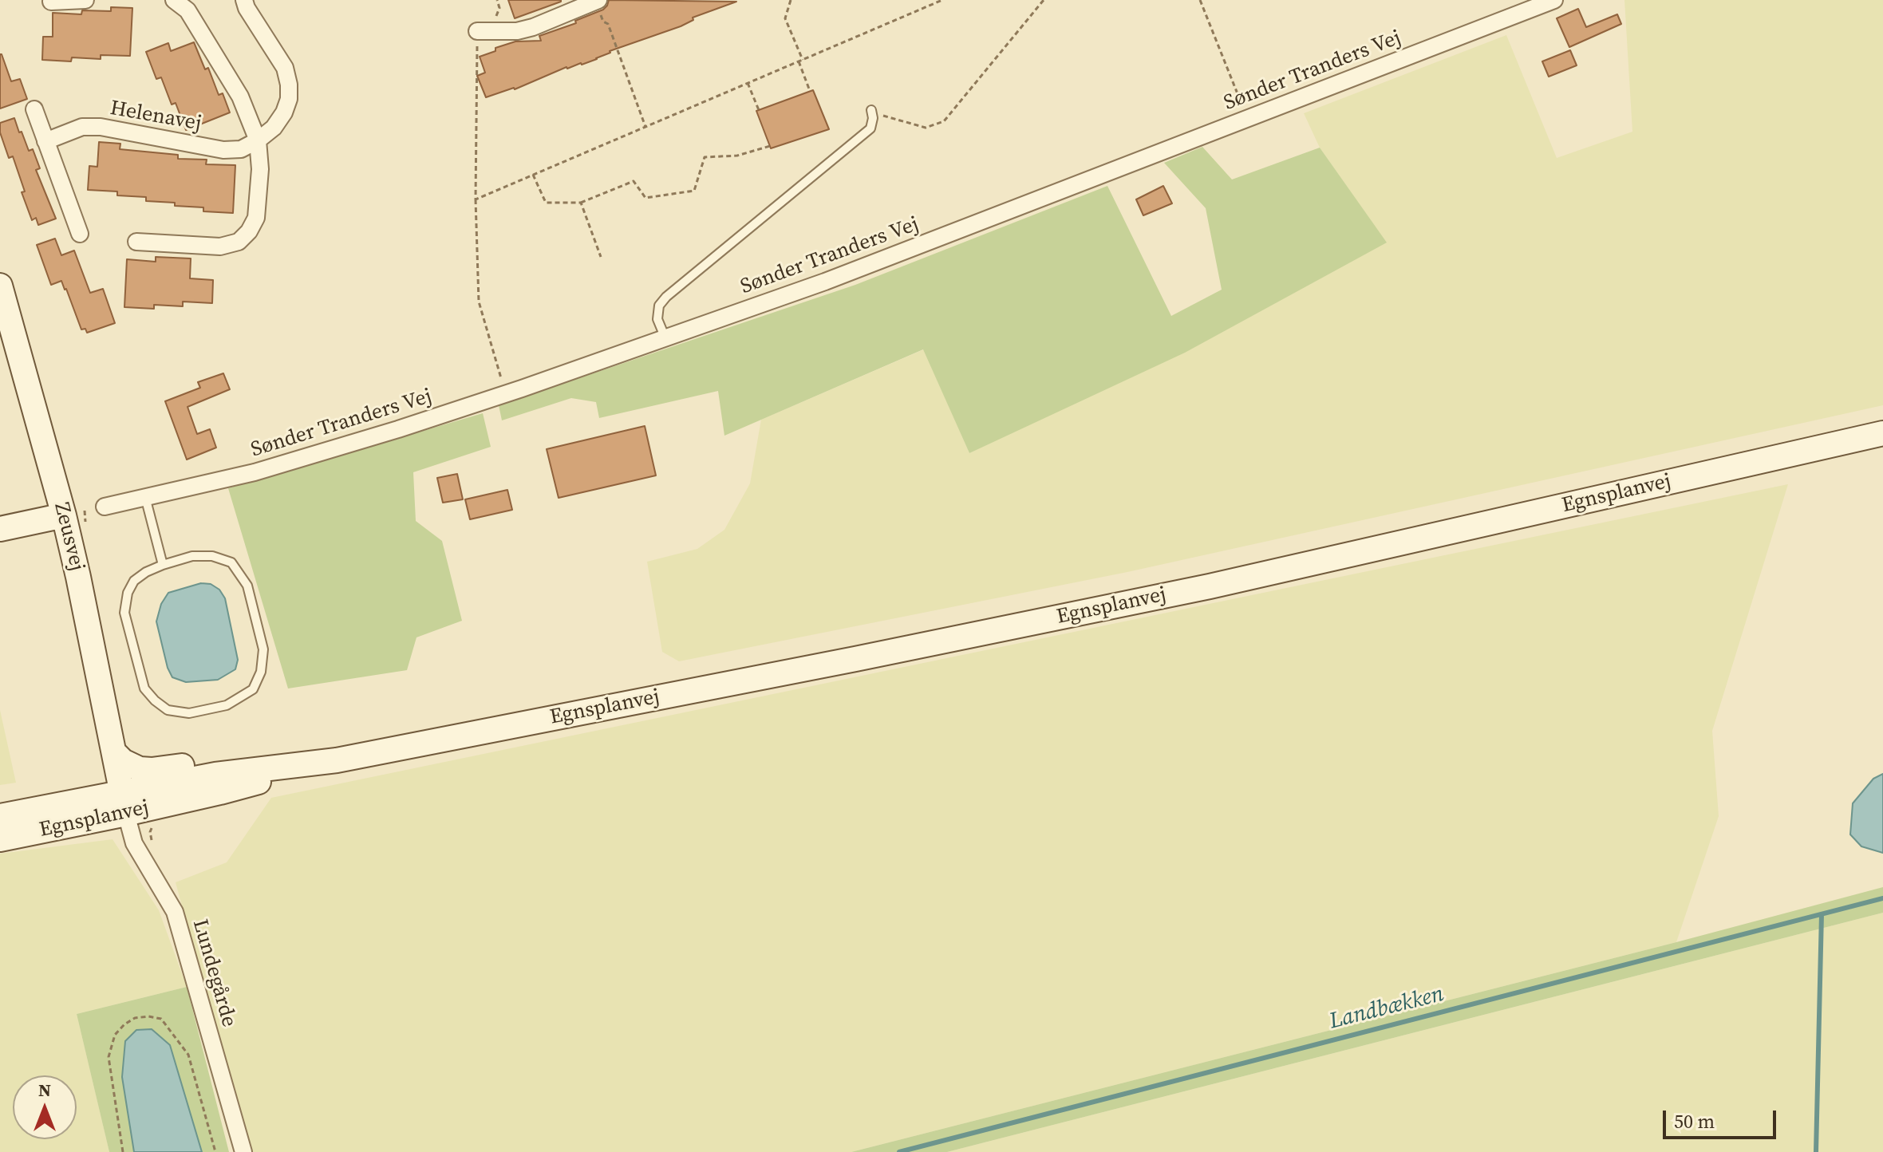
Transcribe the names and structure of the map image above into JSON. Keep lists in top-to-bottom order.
{
  "streets": {
    "main road": ["Egnsplanvej", "Zeusvej"],
    "street": ["Sønder Tranders Vej", "Helenavej", "Lundegårde"]
  },
  "crossings": [
    ["Egnsplanvej", "Zeusvej"],
    ["Egnsplanvej", "Lundegårde"],
    ["Zeusvej", "Lundegårde"]
  ],
  "water": ["Landbækken"],
  "scale_bar": "50 m",
  "north": "top"
}
